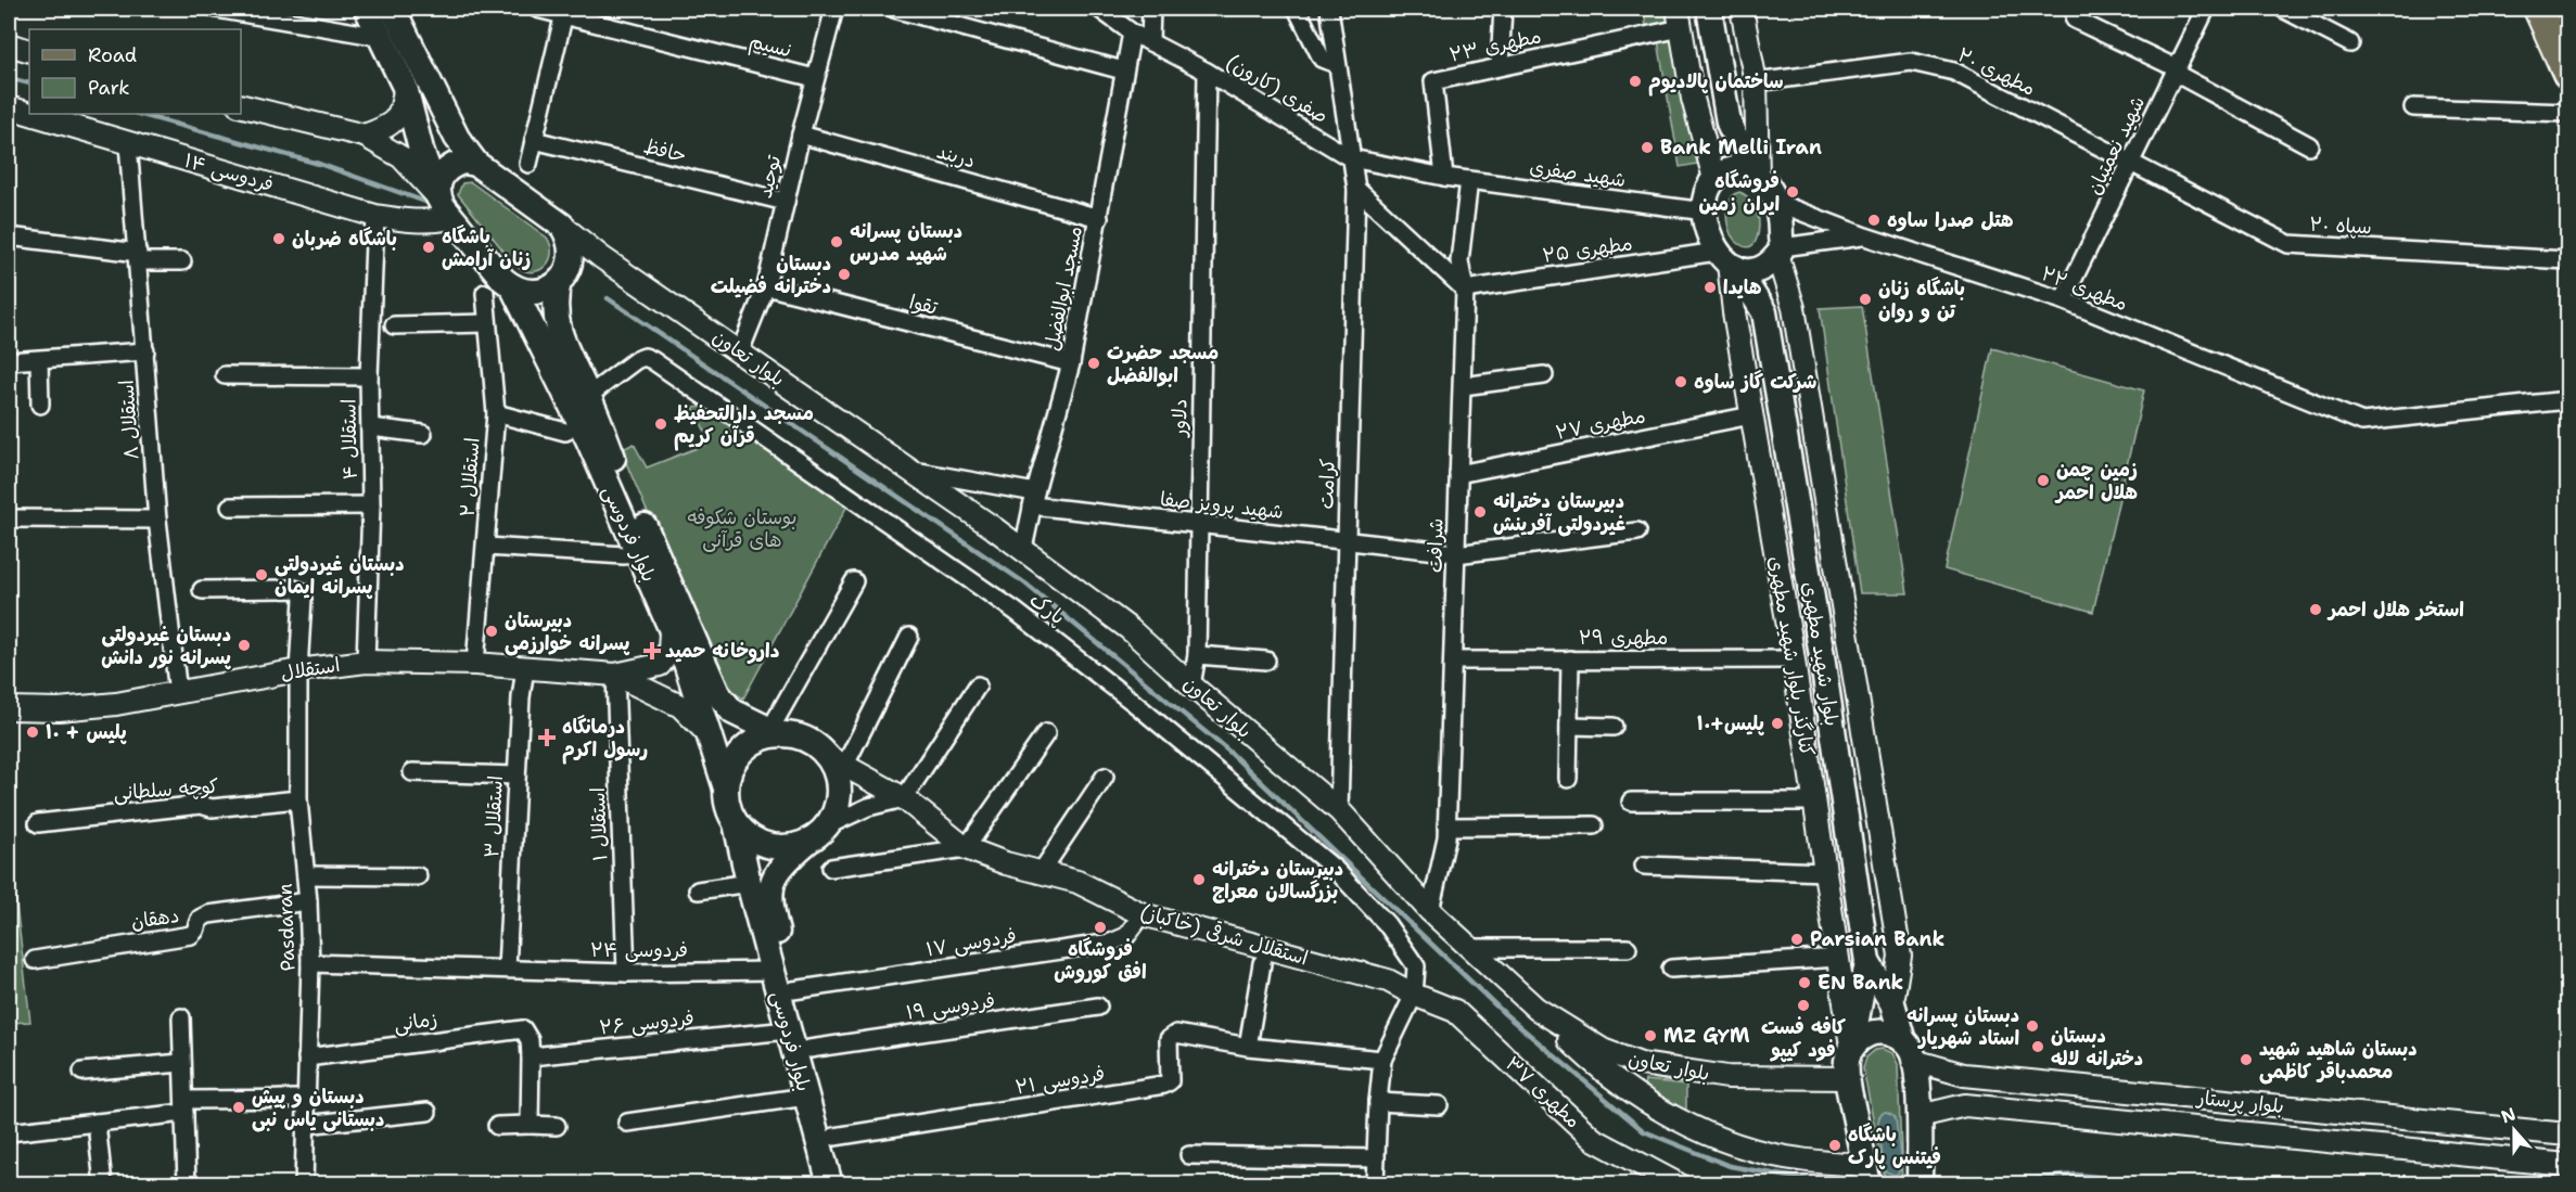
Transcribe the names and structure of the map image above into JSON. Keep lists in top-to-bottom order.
{
  "streets": {
    "main road": ["بلوار فردوسی", "بلوار شهید مطهری"],
    "street": [
      "نسیم",
      "مطهری ۲۳",
      "مطهری ۲۰",
      "صفری (کارون)",
      "شهید نعمتیان",
      "حافظ",
      "دربند",
      "فردوسی ۱۴",
      "شهید صفری",
      "توحید",
      "سپاه ۲۰",
      "مطهری ۲۵",
      "مسجد ابوالفضل",
      "مطهری ۲۲",
      "تقوا",
      "بلوار تعاون",
      "دلاور",
      "استقلال ۸",
      "مطهری ۲۷",
      "استقلال ۴",
      "استقلال ۲",
      "کرامت",
      "شهید پرویز صفا",
      "شرافت",
      "پارک",
      "مطهری ۲۹",
      "کنارگذر بلوار شهید مطهری",
      "استقلال",
      "کوچه سلطانی",
      "استقلال ۳",
      "استقلال ۱",
      "دهقان",
      "Pasdaran",
      "استقلال شرقی (خاکباز)",
      "فردوسی ۱۷",
      "فردوسی ۲۴",
      "فردوسی ۱۹",
      "زمانی",
      "فردوسی ۲۶",
      "فردوسی ۲۱",
      "مطهری ۳۷",
      "بلوار پرستار"
    ]
  },
  "crossings": [
    ["نسیم", "توحید"],
    ["مطهری ۲۳", "صفری (کارون)"],
    ["مطهری ۲۳", "شهید صفری"],
    ["مطهری ۲۰", "شهید نعمتیان"],
    ["مطهری ۲۰", "سپاه ۲۰"],
    ["صفری (کارون)", "شهید صفری"],
    ["صفری (کارون)", "مسجد ابوالفضل"],
    ["صفری (کارون)", "دلاور"],
    ["صفری (کارون)", "کرامت"],
    ["شهید نعمتیان", "سپاه ۲۰"],
    ["شهید نعمتیان", "مطهری ۲۲"],
    ["حافظ", "توحید"],
    ["دربند", "توحید"],
    ["دربند", "مسجد ابوالفضل"],
    ["فردوسی ۱۴", "استقلال ۸"],
    ["فردوسی ۱۴", "استقلال ۴"],
    ["فردوسی ۱۴", "بلوار فردوسی"],
    ["شهید صفری", "مطهری ۲۵"],
    ["شهید صفری", "مطهری ۲۲"],
    ["شهید صفری", "شرافت"],
    ["شهید صفری", "بلوار شهید مطهری"],
    ["شهید صفری", "کنارگذر بلوار شهید مطهری"],
    ["توحید", "تقوا"],
    ["توحید", "بلوار تعاون"],
    ["مطهری ۲۵", "مطهری ۲۲"],
    ["مطهری ۲۵", "شرافت"],
    ["مطهری ۲۵", "بلوار شهید مطهری"],
    ["مطهری ۲۵", "کنارگذر بلوار شهید مطهری"],
    ["مسجد ابوالفضل", "تقوا"],
    ["مسجد ابوالفضل", "بلوار تعاون"],
    ["مسجد ابوالفضل", "شهید پرویز صفا"],
    ["مطهری ۲۲", "بلوار شهید مطهری"],
    ["مطهری ۲۲", "کنارگذر بلوار شهید مطهری"],
    ["بلوار تعاون", "دلاور"],
    ["بلوار تعاون", "کرامت"],
    ["بلوار تعاون", "شهید پرویز صفا"],
    ["بلوار تعاون", "بلوار فردوسی"],
    ["بلوار تعاون", "شرافت"],
    ["دلاور", "شهید پرویز صفا"],
    ["استقلال ۸", "استقلال"],
    ["مطهری ۲۷", "شرافت"],
    ["مطهری ۲۷", "کنارگذر بلوار شهید مطهری"],
    ["استقلال ۴", "استقلال"],
    ["استقلال ۲", "استقلال"],
    ["کرامت", "شهید پرویز صفا"],
    ["شهید پرویز صفا", "شرافت"],
    ["بلوار فردوسی", "پارک"],
    ["بلوار فردوسی", "استقلال شرقی (خاکباز)"],
    ["بلوار فردوسی", "فردوسی ۱۷"],
    ["بلوار فردوسی", "فردوسی ۲۴"],
    ["بلوار فردوسی", "فردوسی ۱۹"],
    ["بلوار فردوسی", "فردوسی ۲۶"],
    ["بلوار فردوسی", "فردوسی ۲۱"],
    ["شرافت", "مطهری ۲۹"],
    ["پارک", "استقلال شرقی (خاکباز)"],
    ["پارک", "مطهری ۳۷"],
    ["مطهری ۲۹", "کنارگذر بلوار شهید مطهری"],
    ["بلوار شهید مطهری", "کنارگذر بلوار شهید مطهری"],
    ["بلوار شهید مطهری", "بلوار پرستار"],
    ["استقلال", "استقلال ۳"],
    ["استقلال", "استقلال ۱"],
    ["استقلال", "Pasdaran"],
    ["کوچه سلطانی", "Pasdaran"],
    ["استقلال ۳", "فردوسی ۲۴"],
    ["استقلال ۱", "فردوسی ۲۴"],
    ["دهقان", "Pasdaran"],
    ["Pasdaran", "فردوسی ۲۴"],
    ["Pasdaran", "زمانی"],
    ["استقلال شرقی (خاکباز)", "فردوسی ۱۷"],
    ["استقلال شرقی (خاکباز)", "مطهری ۳۷"],
    ["زمانی", "فردوسی ۲۶"]
  ],
  "parks": ["بوستان شکوفه های قرآنی"],
  "places": {
    "other": [
      "ساختمان پالادیوم",
      "Bank Melli Iran",
      "فروشگاه ایران زمین",
      "هتل صدرا ساوه",
      "باشگاه ضربان",
      "دبستان پسرانه شهید مدرس",
      "باشگاه زنان آرامش",
      "دبستان دخترانه فضیلت",
      "هایدا",
      "باشگاه زنان تن و روان",
      "مسجد حضرت ابوالفضل",
      "شرکت گاز ساوه",
      "مسجد دارالتحفیظ قرآن کریم",
      "زمین چمن هلال احمر",
      "دبیرستان دخترانه غیردولتی آفرینش",
      "دبستان غیردولتی پسرانه ایمان",
      "استخر هلال احمر",
      "دبیرستان پسرانه خوارزمی",
      "دبستان غیردولتی پسرانه نور دانش",
      "پلیس+۱۰",
      "پلیس + ۱۰",
      "دبیرستان دخترانه بزرگسالان معراج",
      "فروشگاه افق کوروش",
      "Parsian Bank",
      "EN Bank",
      "کافه فست فود کیپو",
      "دبستان پسرانه استاد شهریار",
      "MZ GYM",
      "دبستان دخترانه لاله",
      "دبستان شاهید شهید محمدباقر کاظمی",
      "دبستان و پیش دبستانی یاس نبی",
      "باشگاه فیتنس پارک"
    ],
    "health": ["داروخانه حمید", "درمانگاه رسول اکرم"]
  },
  "legend": ["Road", "Park"],
  "north": "top"
}
